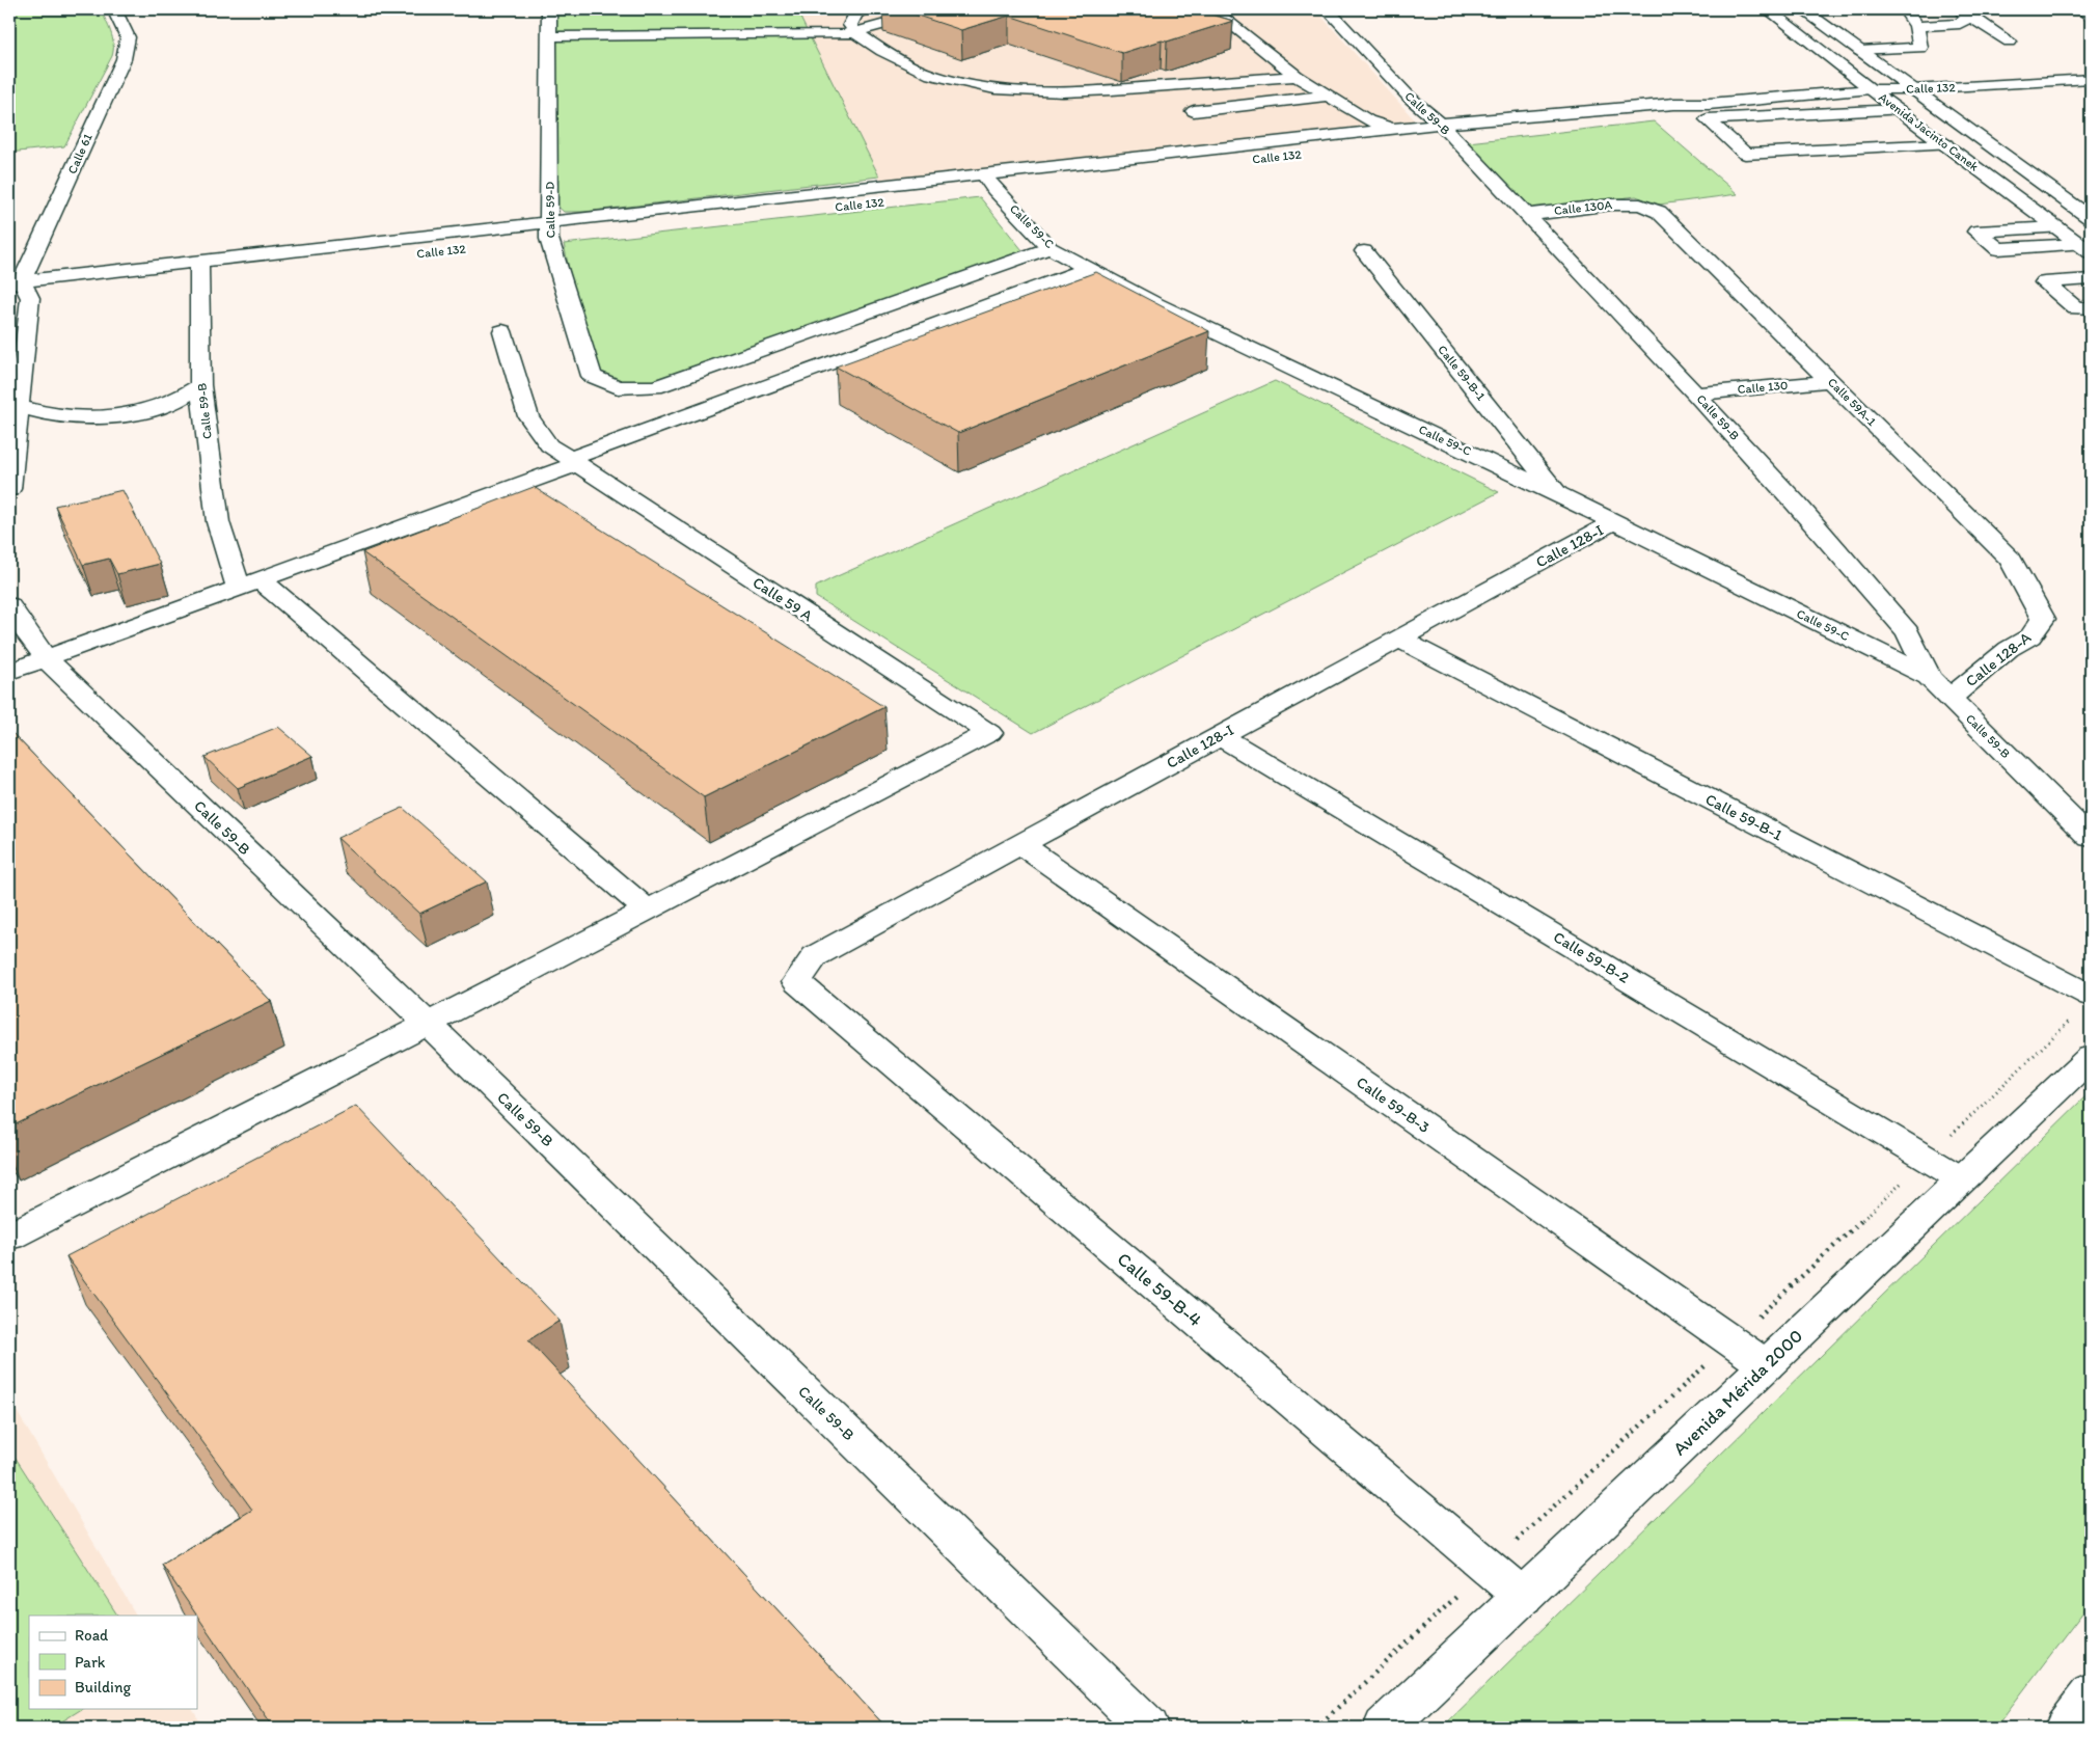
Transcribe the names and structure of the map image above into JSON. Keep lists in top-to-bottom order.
{
  "streets": {
    "street": [
      "Calle 132",
      "Calle 59-B",
      "Avenida Jacinto Canek",
      "Calle 61",
      "Calle 130A",
      "Calle 59-D",
      "Calle 59-C",
      "Calle 59-B-1",
      "Calle 130",
      "Calle 59A-1",
      "Calle 128-I",
      "Calle 59 A",
      "Calle 128-A",
      "Calle 59-B-2",
      "Calle 59-B-3",
      "Calle 59-B-4",
      "Avenida Mérida 2000"
    ]
  },
  "crossings": [
    ["Calle 132", "Calle 59-B"],
    ["Calle 132", "Avenida Jacinto Canek"],
    ["Calle 132", "Calle 61"],
    ["Calle 132", "Calle 59-D"],
    ["Calle 132", "Calle 59-C"],
    ["Calle 59-B", "Calle 130A"],
    ["Calle 59-B", "Calle 59-C"],
    ["Calle 59-B", "Calle 130"],
    ["Calle 59-B", "Calle 128-A"],
    ["Calle 130A", "Calle 59A-1"],
    ["Calle 59-D", "Calle 59-C"],
    ["Calle 59-C", "Calle 59-B-1"],
    ["Calle 59-C", "Calle 128-I"],
    ["Calle 59-B-1", "Calle 128-I"],
    ["Calle 130", "Calle 59A-1"],
    ["Calle 59A-1", "Calle 128-A"],
    ["Calle 128-I", "Calle 59-B-2"],
    ["Calle 128-I", "Calle 59-B-3"],
    ["Calle 128-I", "Calle 59-B-4"],
    ["Calle 59-B-2", "Avenida Mérida 2000"],
    ["Calle 59-B-3", "Avenida Mérida 2000"],
    ["Calle 59-B-4", "Avenida Mérida 2000"]
  ],
  "legend": ["Road", "Park", "Building"]
}
